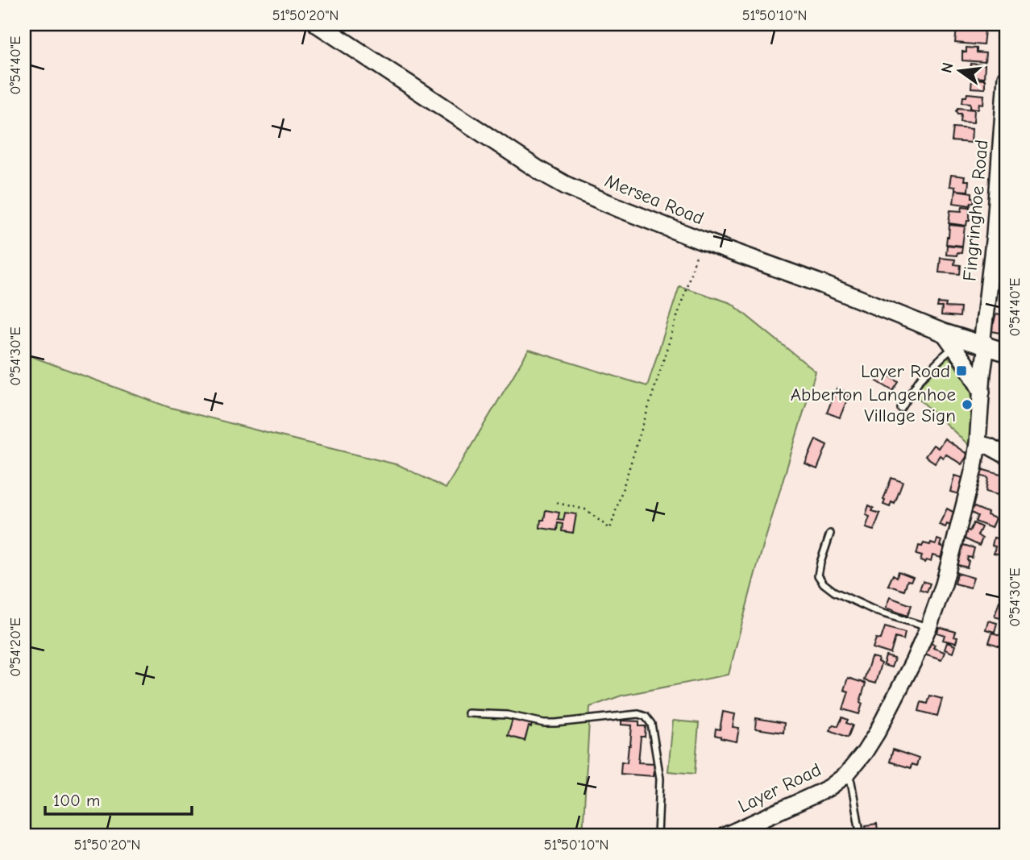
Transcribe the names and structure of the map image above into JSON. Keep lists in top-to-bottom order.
{
  "streets": {
    "main road": ["Mersea Road"],
    "street": ["Fingringhoe Road", "Layer Road"]
  },
  "crossings": [
    ["Mersea Road", "Fingringhoe Road"],
    ["Mersea Road", "Layer Road"],
    ["Fingringhoe Road", "Layer Road"]
  ],
  "places": {
    "transit": ["Layer Road"],
    "other": ["Abberton Langenhoe Village Sign"]
  },
  "scale_bar": "100 m",
  "north": "left",
  "coordinates": [
    "51°50'20\"N",
    "51°50'10\"N",
    "0°54'40\"E",
    "0°54'30\"E",
    "0°54'20\"E"
  ]
}
